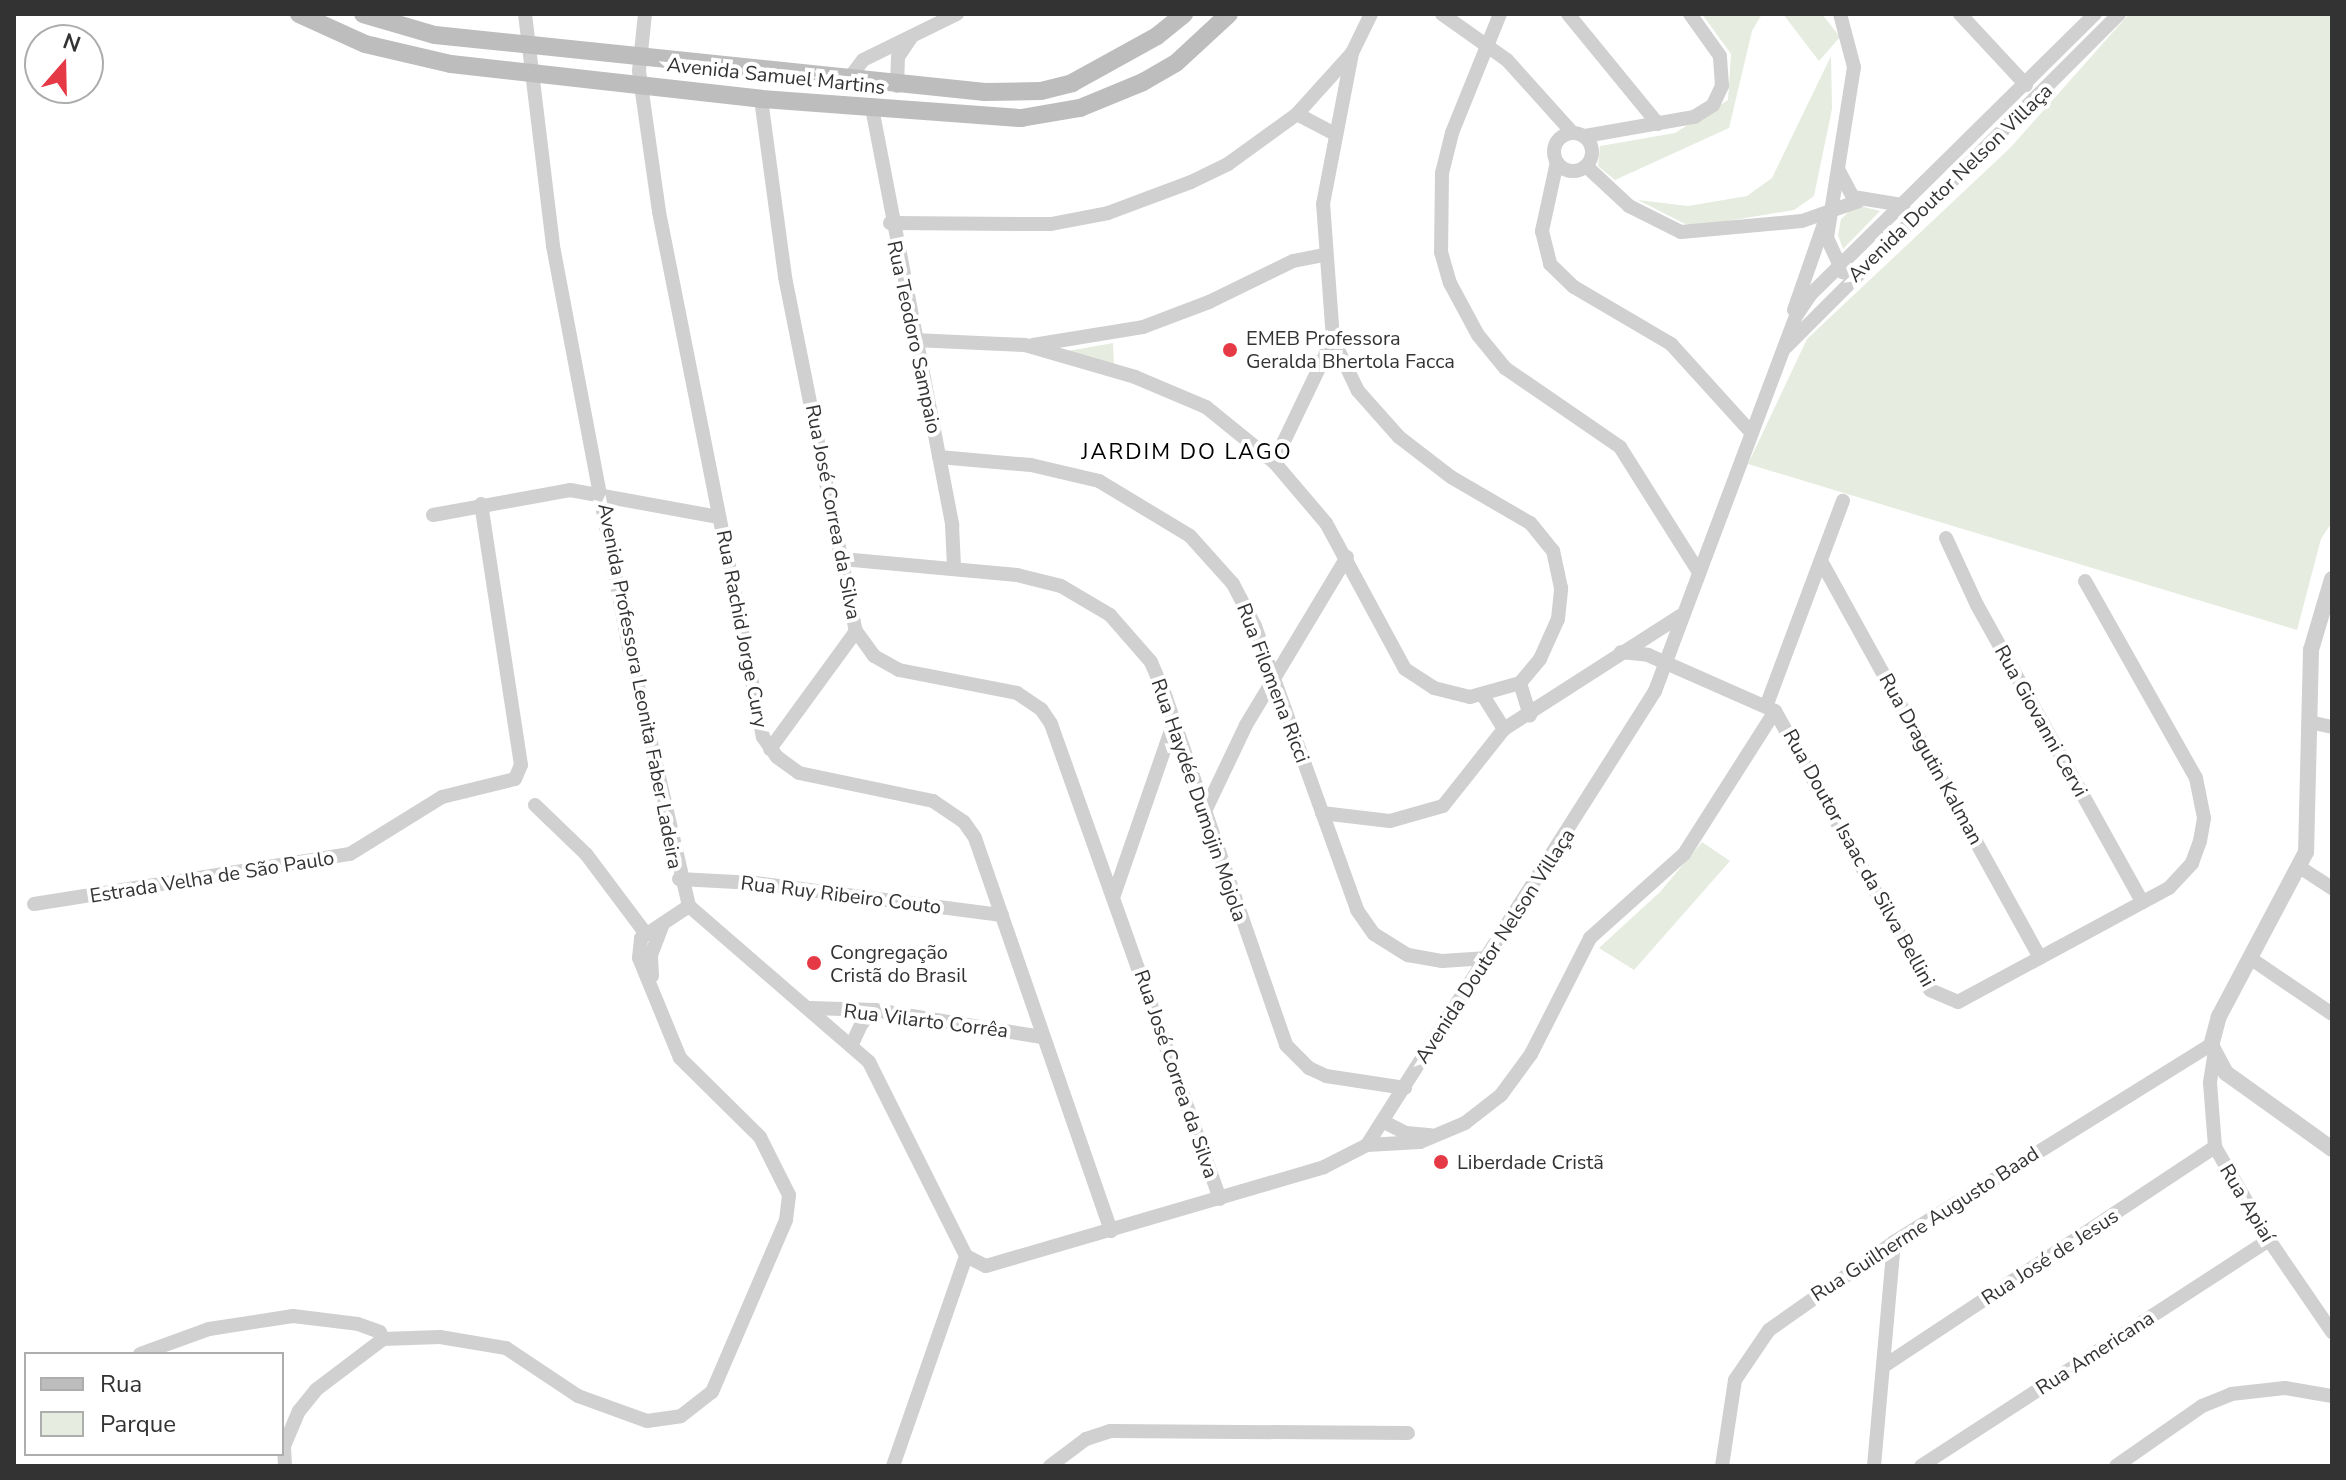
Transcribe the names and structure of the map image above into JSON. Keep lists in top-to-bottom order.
{
  "streets": {
    "main road": ["Avenida Samuel Martins"],
    "street": [
      "Avenida Doutor Nelson Villaça",
      "Rua Teodoro Sampaio",
      "Rua José Correa da Silva",
      "Rua Rachid Jorge Cury",
      "Rua Filomena Ricci",
      "Avenida Professora Leonita Faber Ladeira",
      "Rua Giovanni Cervi",
      "Rua Dragutin Kalman",
      "Rua Haydée Dumojin Mojola",
      "Rua Doutor Isaac da Silva Bellini",
      "Estrada Velha de São Paulo",
      "Rua Ruy Ribeiro Couto",
      "Rua Vilarto Corrêa",
      "Rua Apiaí",
      "Rua Guilherme Augusto Baad",
      "Rua José de Jesus",
      "Rua Americana"
    ]
  },
  "crossings": [
    ["Avenida Samuel Martins", "Rua Teodoro Sampaio"],
    ["Avenida Samuel Martins", "Rua José Correa da Silva"],
    ["Avenida Samuel Martins", "Rua Rachid Jorge Cury"],
    ["Avenida Samuel Martins", "Avenida Professora Leonita Faber Ladeira"],
    ["Avenida Doutor Nelson Villaça", "Rua José Correa da Silva"],
    ["Avenida Doutor Nelson Villaça", "Rua Rachid Jorge Cury"],
    ["Avenida Doutor Nelson Villaça", "Rua Filomena Ricci"],
    ["Avenida Doutor Nelson Villaça", "Avenida Professora Leonita Faber Ladeira"],
    ["Avenida Doutor Nelson Villaça", "Rua Haydée Dumojin Mojola"],
    ["Rua Teodoro Sampaio", "Rua Filomena Ricci"],
    ["Rua Teodoro Sampaio", "Rua Haydée Dumojin Mojola"],
    ["Rua José Correa da Silva", "Rua Haydée Dumojin Mojola"],
    ["Rua Rachid Jorge Cury", "Rua Ruy Ribeiro Couto"],
    ["Rua Rachid Jorge Cury", "Rua Vilarto Corrêa"],
    ["Avenida Professora Leonita Faber Ladeira", "Rua Ruy Ribeiro Couto"],
    ["Avenida Professora Leonita Faber Ladeira", "Rua Vilarto Corrêa"],
    ["Rua Giovanni Cervi", "Rua Doutor Isaac da Silva Bellini"],
    ["Rua Dragutin Kalman", "Rua Doutor Isaac da Silva Bellini"],
    ["Rua Apiaí", "Rua Guilherme Augusto Baad"],
    ["Rua Apiaí", "Rua José de Jesus"],
    ["Rua Apiaí", "Rua Americana"]
  ],
  "districts": ["JARDIM DO LAGO"],
  "places": ["EMEB Professora Geralda Bhertola Facca", "Congregação Cristã do Brasil", "Liberdade Cristã"],
  "legend": ["Rua", "Parque"],
  "north": "top"
}
